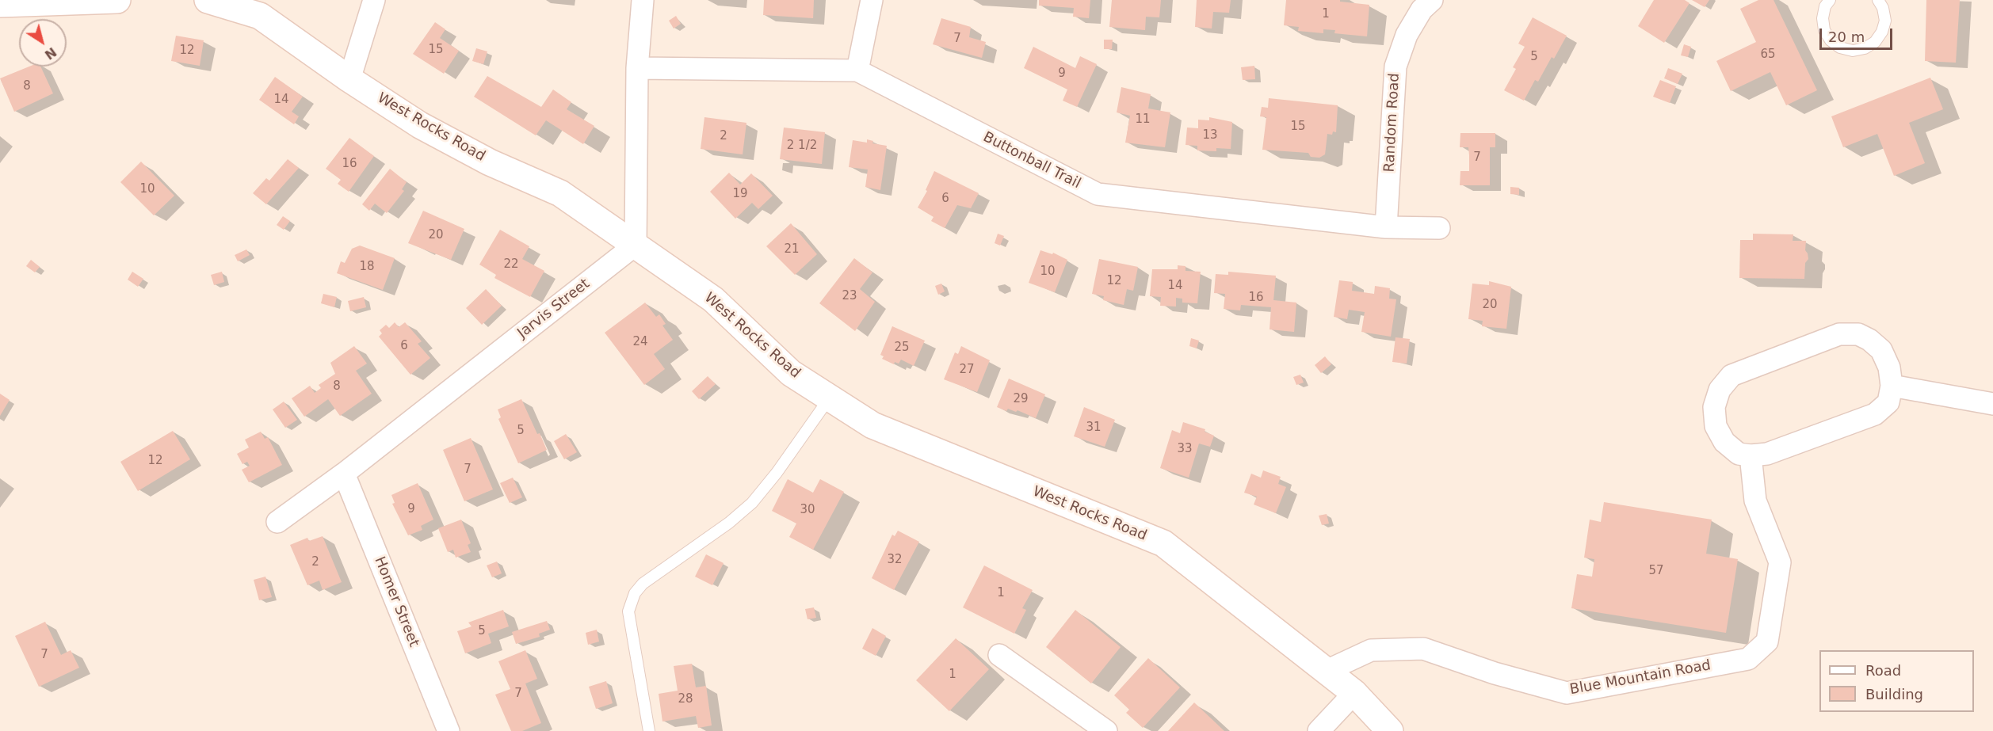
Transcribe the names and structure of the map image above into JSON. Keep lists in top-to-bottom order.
{
  "streets": {
    "main road": ["West Rocks Road"],
    "street": [
      "Random Road",
      "Buttonball Trail",
      "Jarvis Street",
      "Homer Street",
      "Blue Mountain Road"
    ]
  },
  "crossings": [
    ["Random Road", "Buttonball Trail"],
    ["West Rocks Road", "Jarvis Street"],
    ["West Rocks Road", "Blue Mountain Road"],
    ["Jarvis Street", "Homer Street"]
  ],
  "house_numbers": [
    "1",
    "7",
    "15",
    "12",
    "65",
    "5",
    "9",
    "8",
    "14",
    "11",
    "15",
    "13",
    "2",
    "2 1/2",
    "7",
    "16",
    "10",
    "19",
    "6",
    "20",
    "21",
    "22",
    "18",
    "10",
    "12",
    "14",
    "23",
    "16",
    "20",
    "24",
    "6",
    "25",
    "27",
    "8",
    "29",
    "31",
    "5",
    "33",
    "12",
    "7",
    "9",
    "30",
    "32",
    "2",
    "57",
    "1",
    "5",
    "7",
    "1",
    "7",
    "28"
  ],
  "legend": ["Road", "Building"],
  "scale_bar": "20 m",
  "north": "bottom right"
}
